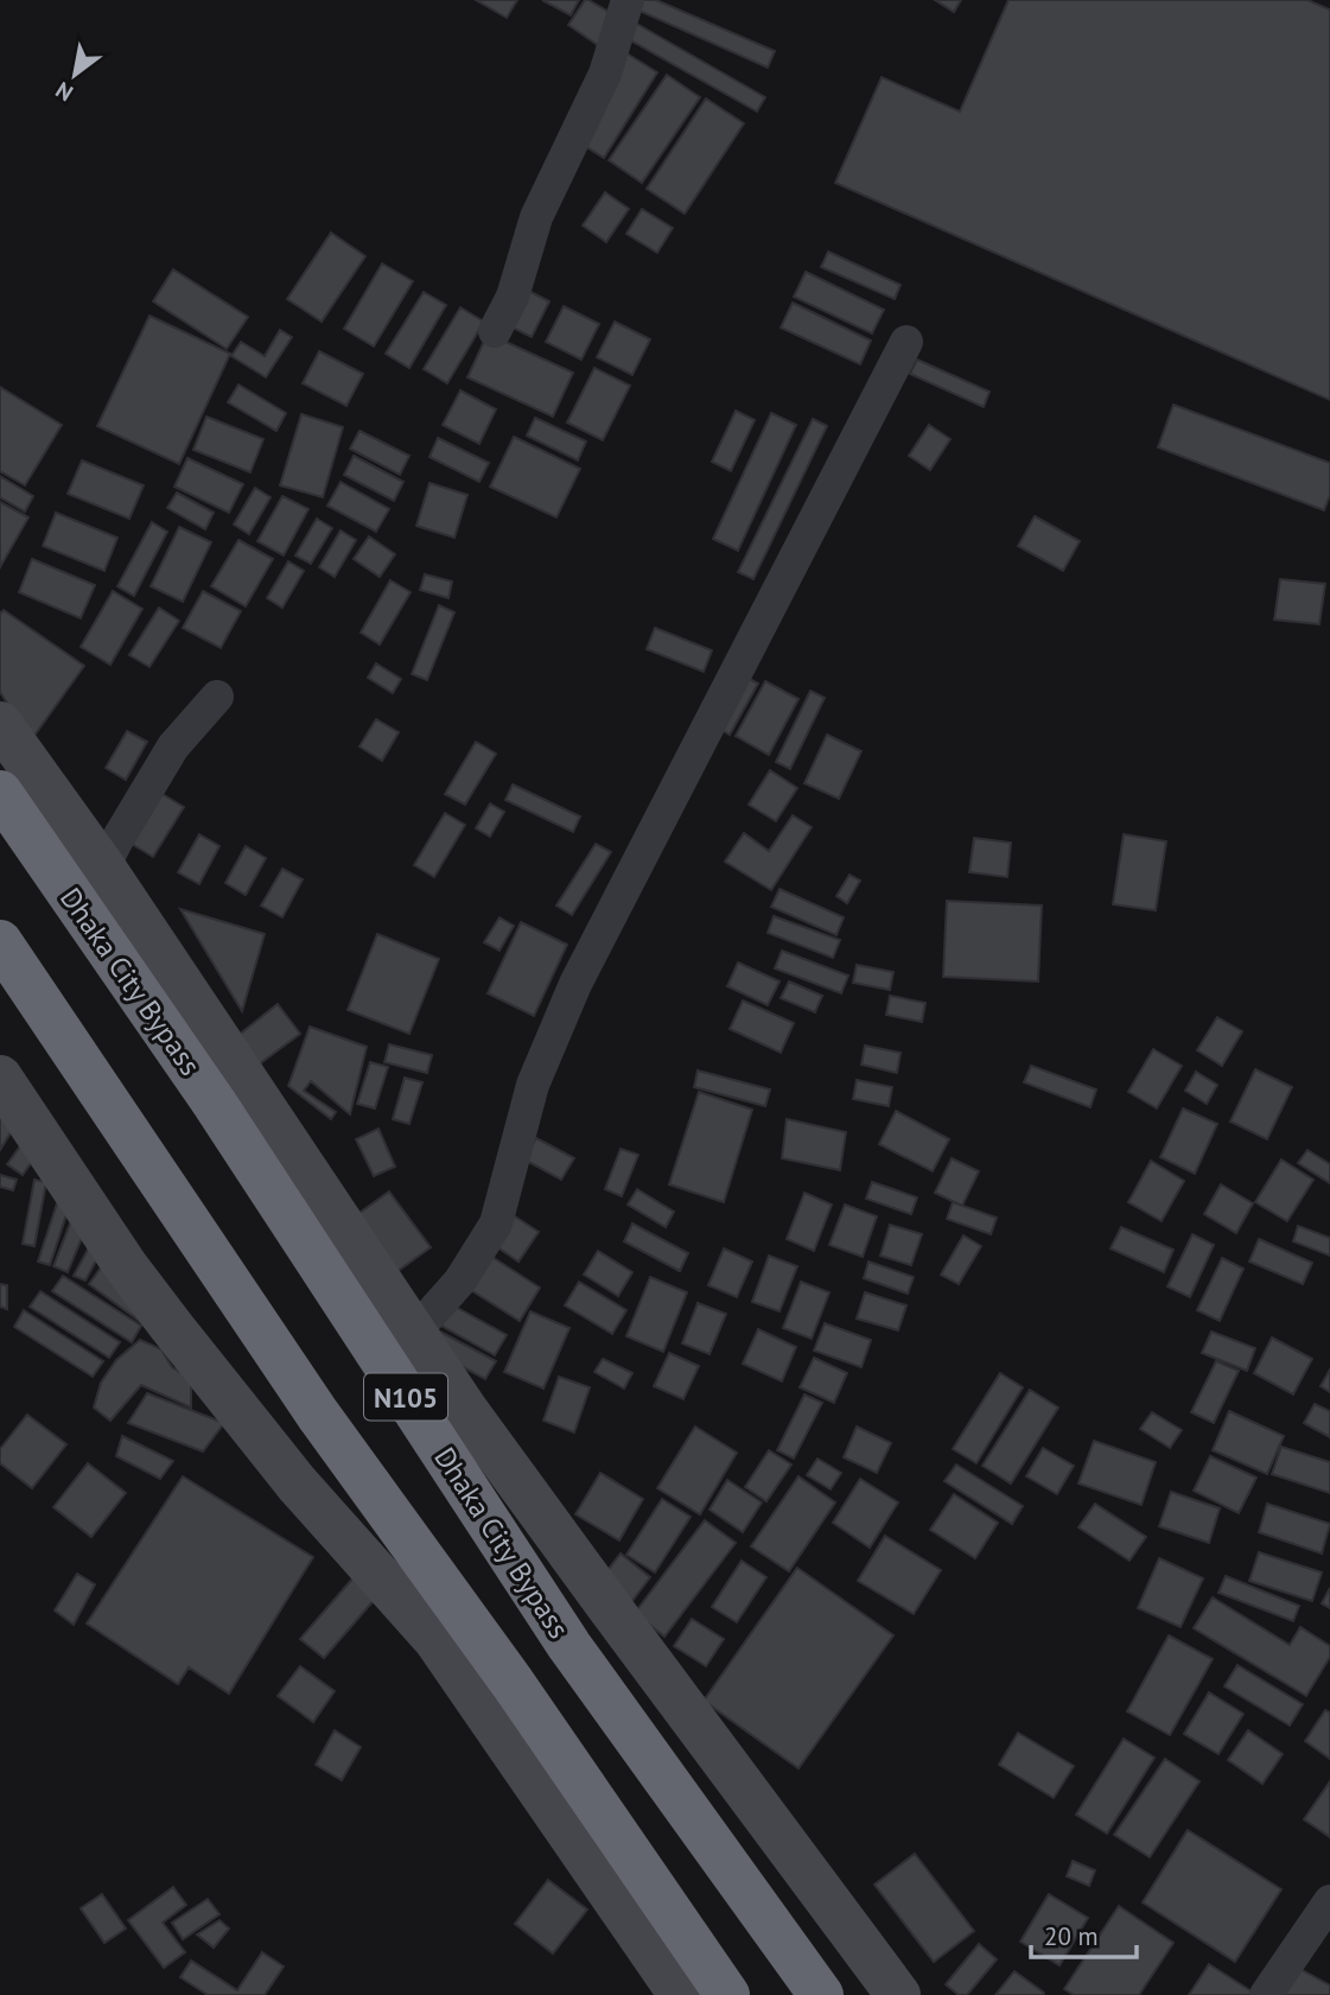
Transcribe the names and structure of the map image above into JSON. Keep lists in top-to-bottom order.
{
  "streets": {
    "highway": ["Dhaka City Bypass", "N105"]
  },
  "scale_bar": "20 m",
  "north": "bottom left"
}
